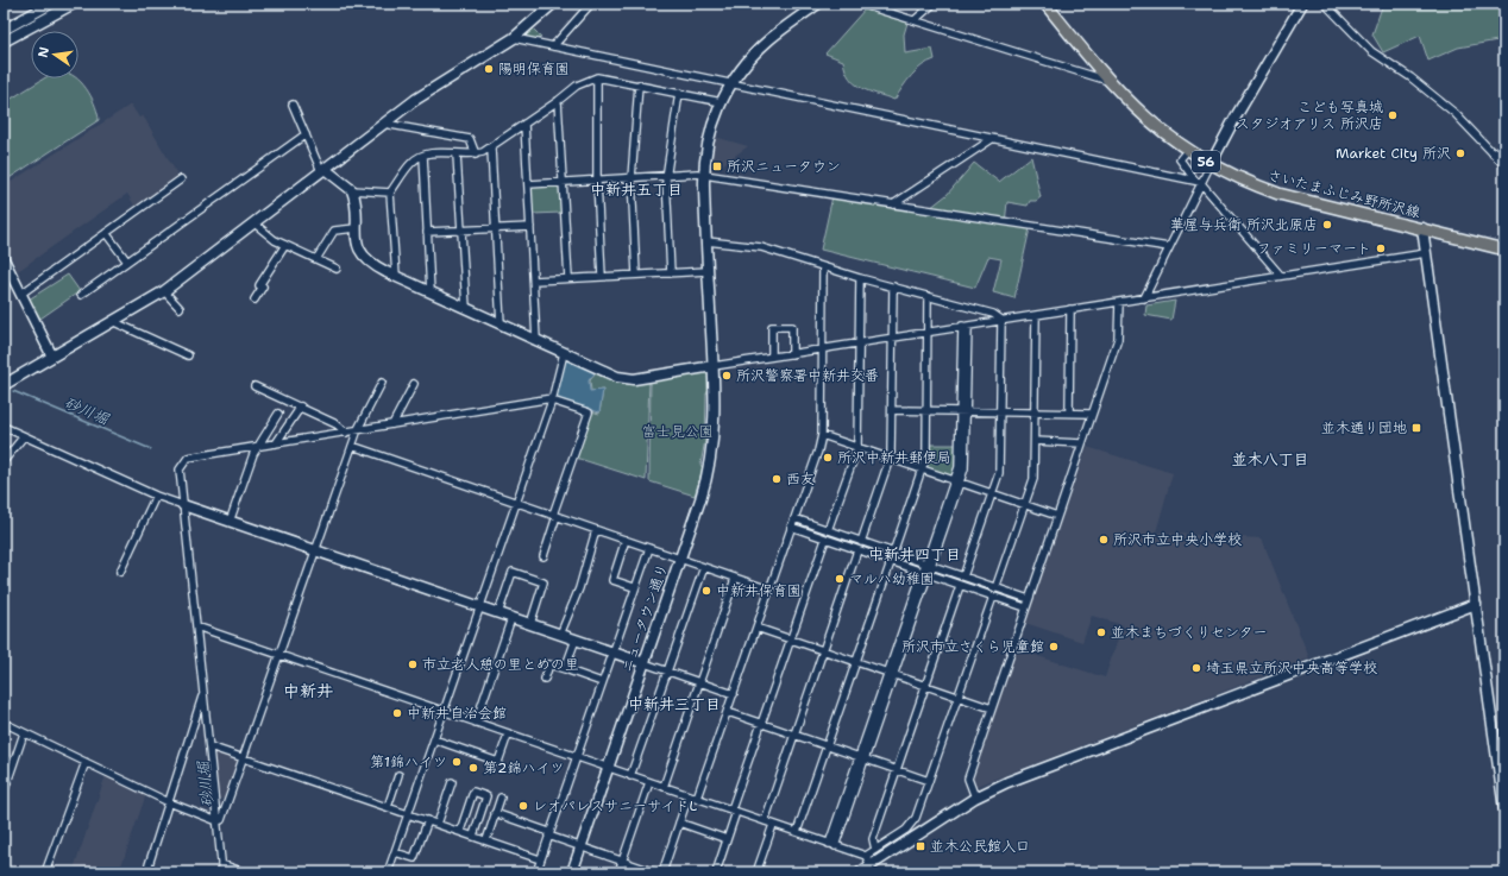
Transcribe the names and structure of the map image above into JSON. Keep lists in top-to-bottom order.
{
  "streets": {
    "main road": ["56", "さいたまふじみ野所沢線"],
    "street": ["ニュータウン通り"]
  },
  "districts": [
    "中新井五丁目",
    "並木八丁目",
    "中新井四丁目",
    "中新井",
    "中新井三丁目"
  ],
  "water": ["砂川堀"],
  "parks": ["富士見公園"],
  "places": {
    "other": [
      "陽明保育園",
      "こども写真城 スタジオアリス 所沢店",
      "Market City 所沢",
      "華屋与兵衛 所沢北原店",
      "ファミリーマート",
      "所沢警察署中新井交番",
      "所沢中新井郵便局",
      "西友",
      "所沢市立中央小学校",
      "マルハ幼稚園",
      "中新井保育園",
      "並木まちづくりセンター",
      "所沢市立さくら児童館",
      "市立老人憩の里とめの里",
      "埼玉県立所沢中央高等学校",
      "中新井自治会館",
      "第1錦ハイツ",
      "第2錦ハイツ",
      "レオパレスサニーサイドL"
    ],
    "transit": ["所沢ニュータウン", "並木通り団地", "並木公民館入口"]
  },
  "north": "left"
}
